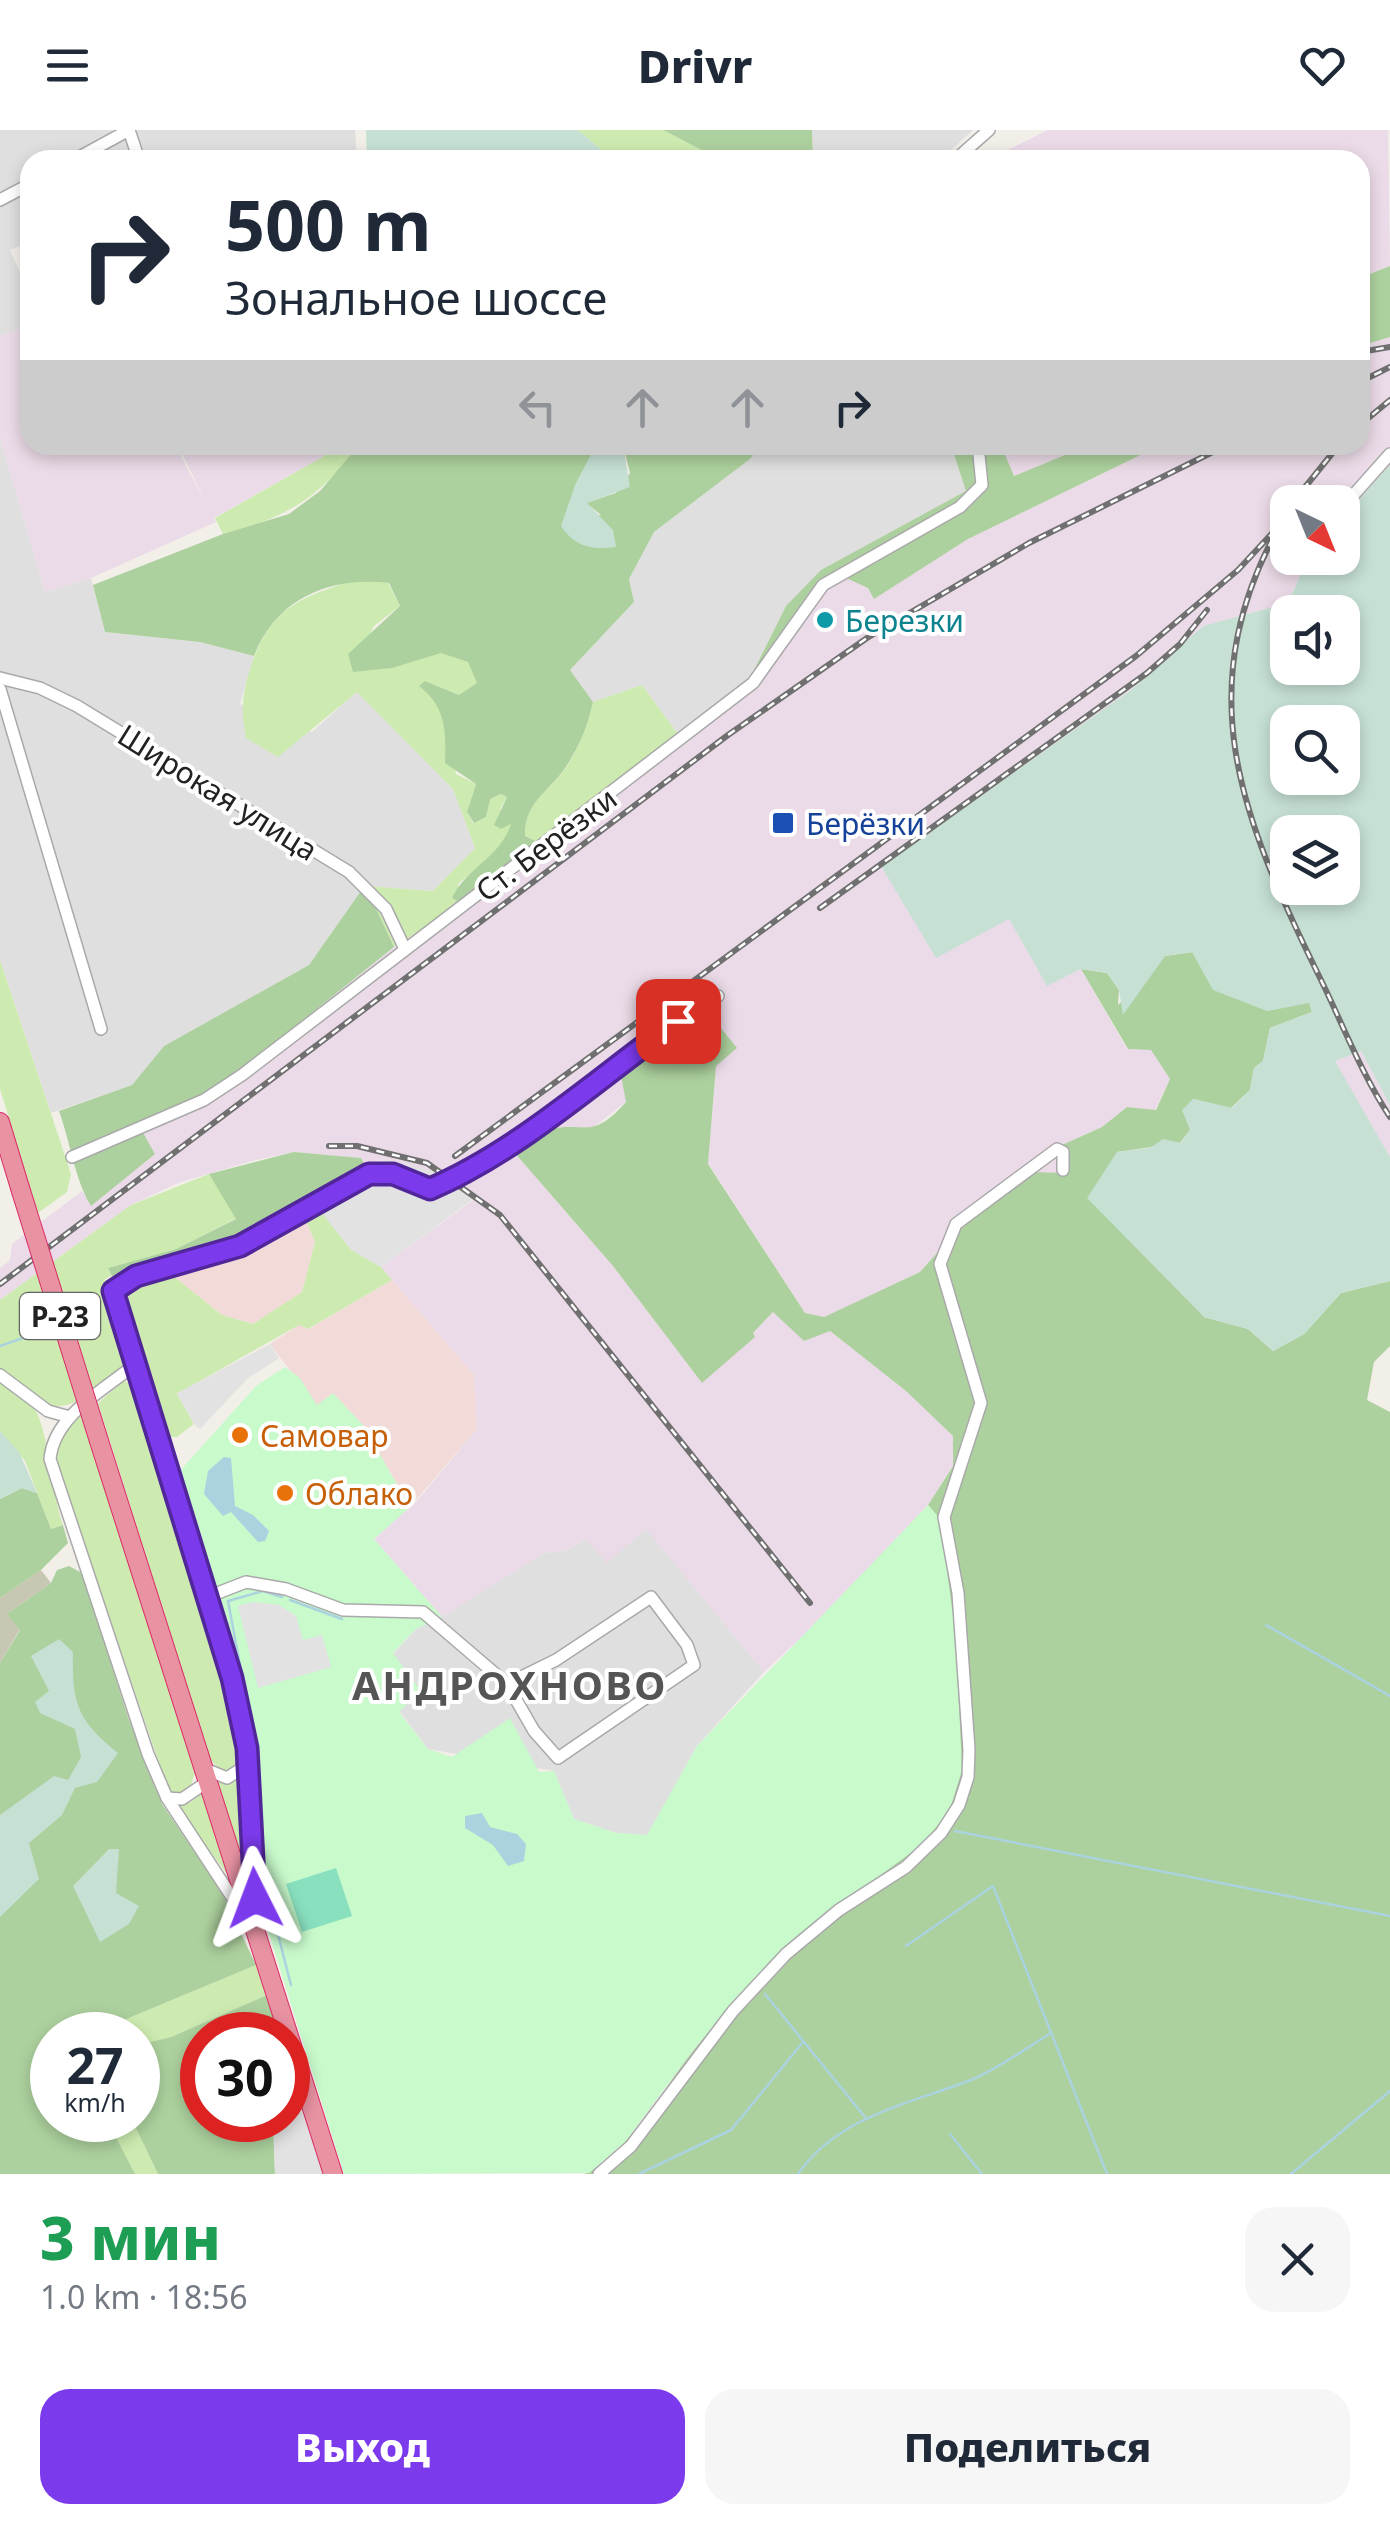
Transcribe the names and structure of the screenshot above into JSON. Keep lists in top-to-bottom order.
{
  "streets": {
    "highway": ["Р-23"],
    "street": ["Широкая улица", "Ст. Берёзки"]
  },
  "crossings": [
    ["Широкая улица", "Ст. Берёзки"]
  ],
  "districts": ["АНДРОХНОВО"],
  "places": {
    "other": ["Березки", "Самовар", "Облако"],
    "transit": ["Берёзки"]
  },
  "north": "bottom right",
  "page": {
    "header": "Drivr",
    "turn": ["500 m", "Зональное шоссе"],
    "speed": "27 km/h",
    "limit": "30",
    "heading": ["3 мин", "1.0 km · 18:56"],
    "buttons": ["Выход", "Поделиться"]
  }
}
